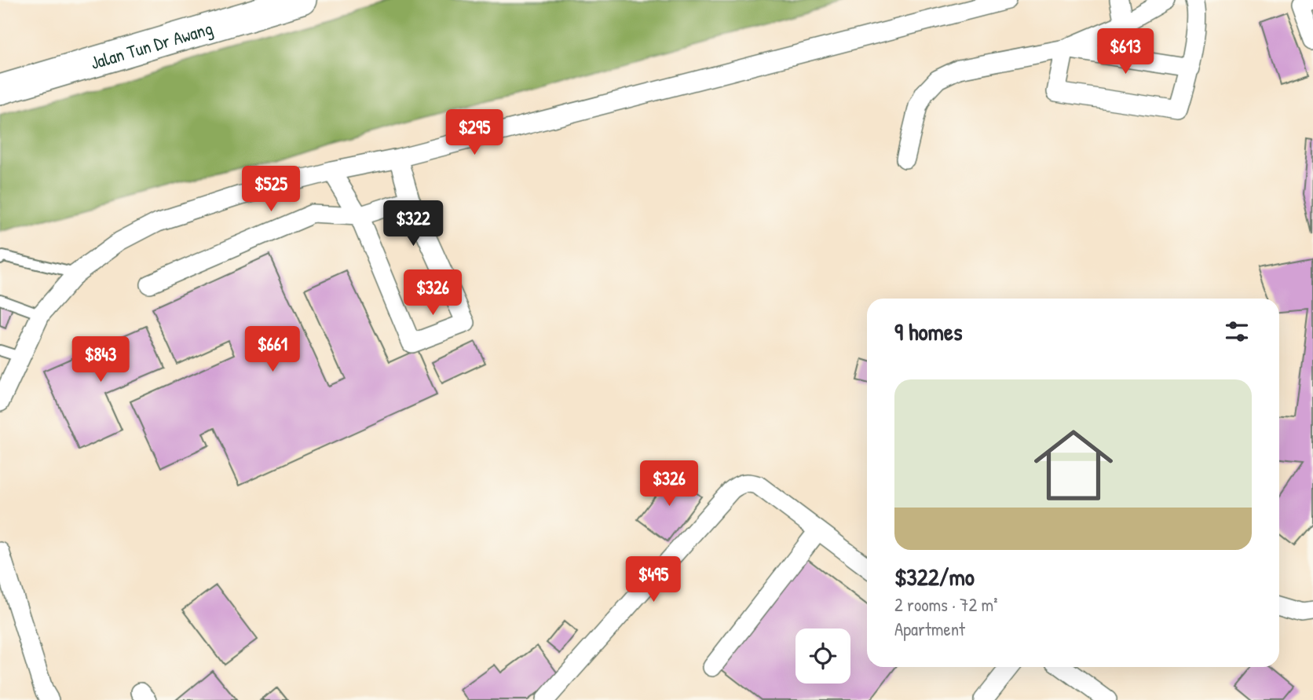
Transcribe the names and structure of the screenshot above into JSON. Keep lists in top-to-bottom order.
{
  "streets": {
    "main road": ["Jalan Tun Dr Awang"]
  },
  "page": {
    "price": [
      "$613",
      "$295",
      "$525",
      "$322",
      "$326",
      "$661",
      "$843",
      "$326",
      "$495"
    ],
    "heading": "9 homes",
    "list": [
      {
        "name": "$322/mo",
        "note": "2 rooms · 72 m² · Apartment"
      }
    ]
  }
}
